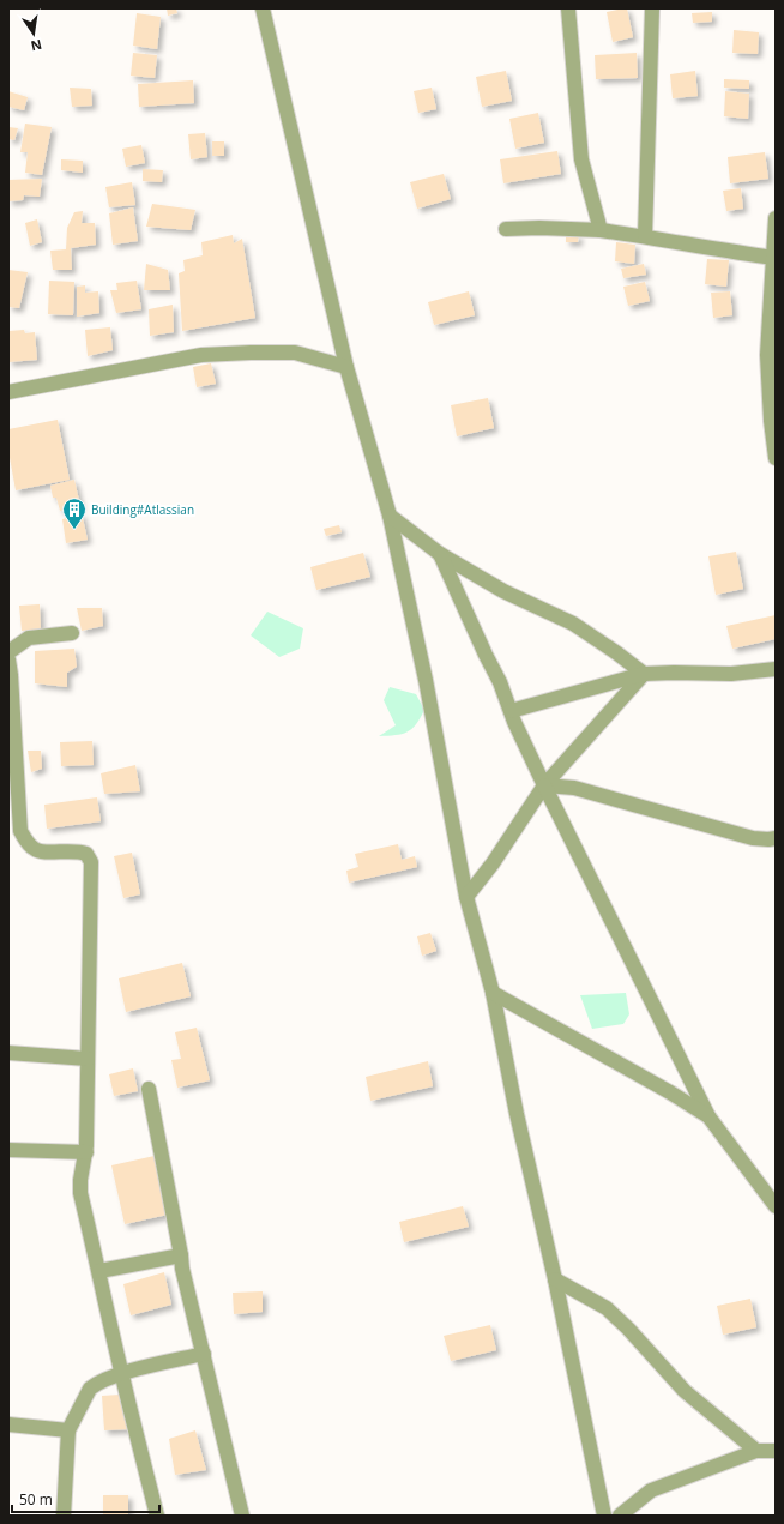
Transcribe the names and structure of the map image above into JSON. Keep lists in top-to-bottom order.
{
  "places": {
    "building": ["Building#Atlassian"]
  },
  "scale_bar": "50 m",
  "north": "bottom"
}
